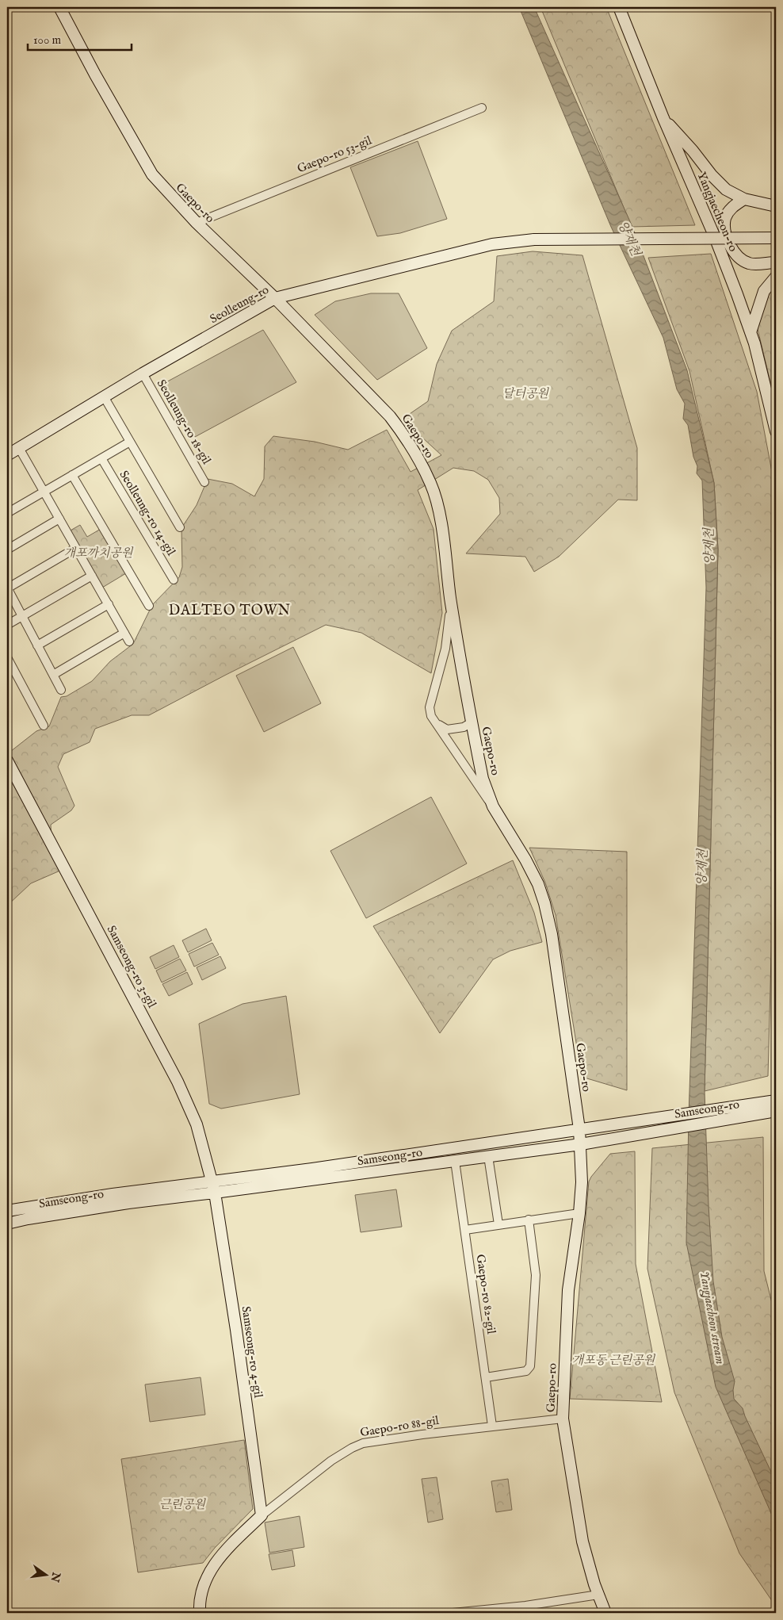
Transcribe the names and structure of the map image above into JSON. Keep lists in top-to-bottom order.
{
  "streets": {
    "street": [
      "Gaepo-ro 53-gil",
      "Gaepo-ro",
      "Yangjaecheon-ro",
      "Seolleung-ro",
      "Seolleung-ro 18-gil",
      "Seolleung-ro 14-gil",
      "Samseong-ro 3-gil",
      "Samseong-ro",
      "Gaepo-ro 82-gil",
      "Samseong-ro 4-gil",
      "Gaepo-ro 88-gil"
    ]
  },
  "crossings": [
    ["Gaepo-ro 53-gil", "Gaepo-ro"],
    ["Gaepo-ro", "Seolleung-ro"],
    ["Gaepo-ro", "Samseong-ro"],
    ["Gaepo-ro", "Gaepo-ro 88-gil"],
    ["Seolleung-ro", "Seolleung-ro 18-gil"],
    ["Samseong-ro 3-gil", "Samseong-ro"],
    ["Samseong-ro 3-gil", "Samseong-ro 4-gil"],
    ["Samseong-ro", "Gaepo-ro 82-gil"],
    ["Samseong-ro", "Samseong-ro 4-gil"],
    ["Gaepo-ro 82-gil", "Gaepo-ro 88-gil"],
    ["Samseong-ro 4-gil", "Gaepo-ro 88-gil"]
  ],
  "districts": ["DALTEO TOWN"],
  "water": ["양재천", "Yangjaecheon stream"],
  "parks": [
    "달터공원",
    "개포까치공원",
    "개포동 근린공원",
    "근린공원"
  ],
  "scale_bar": "100 m",
  "north": "right"
}
